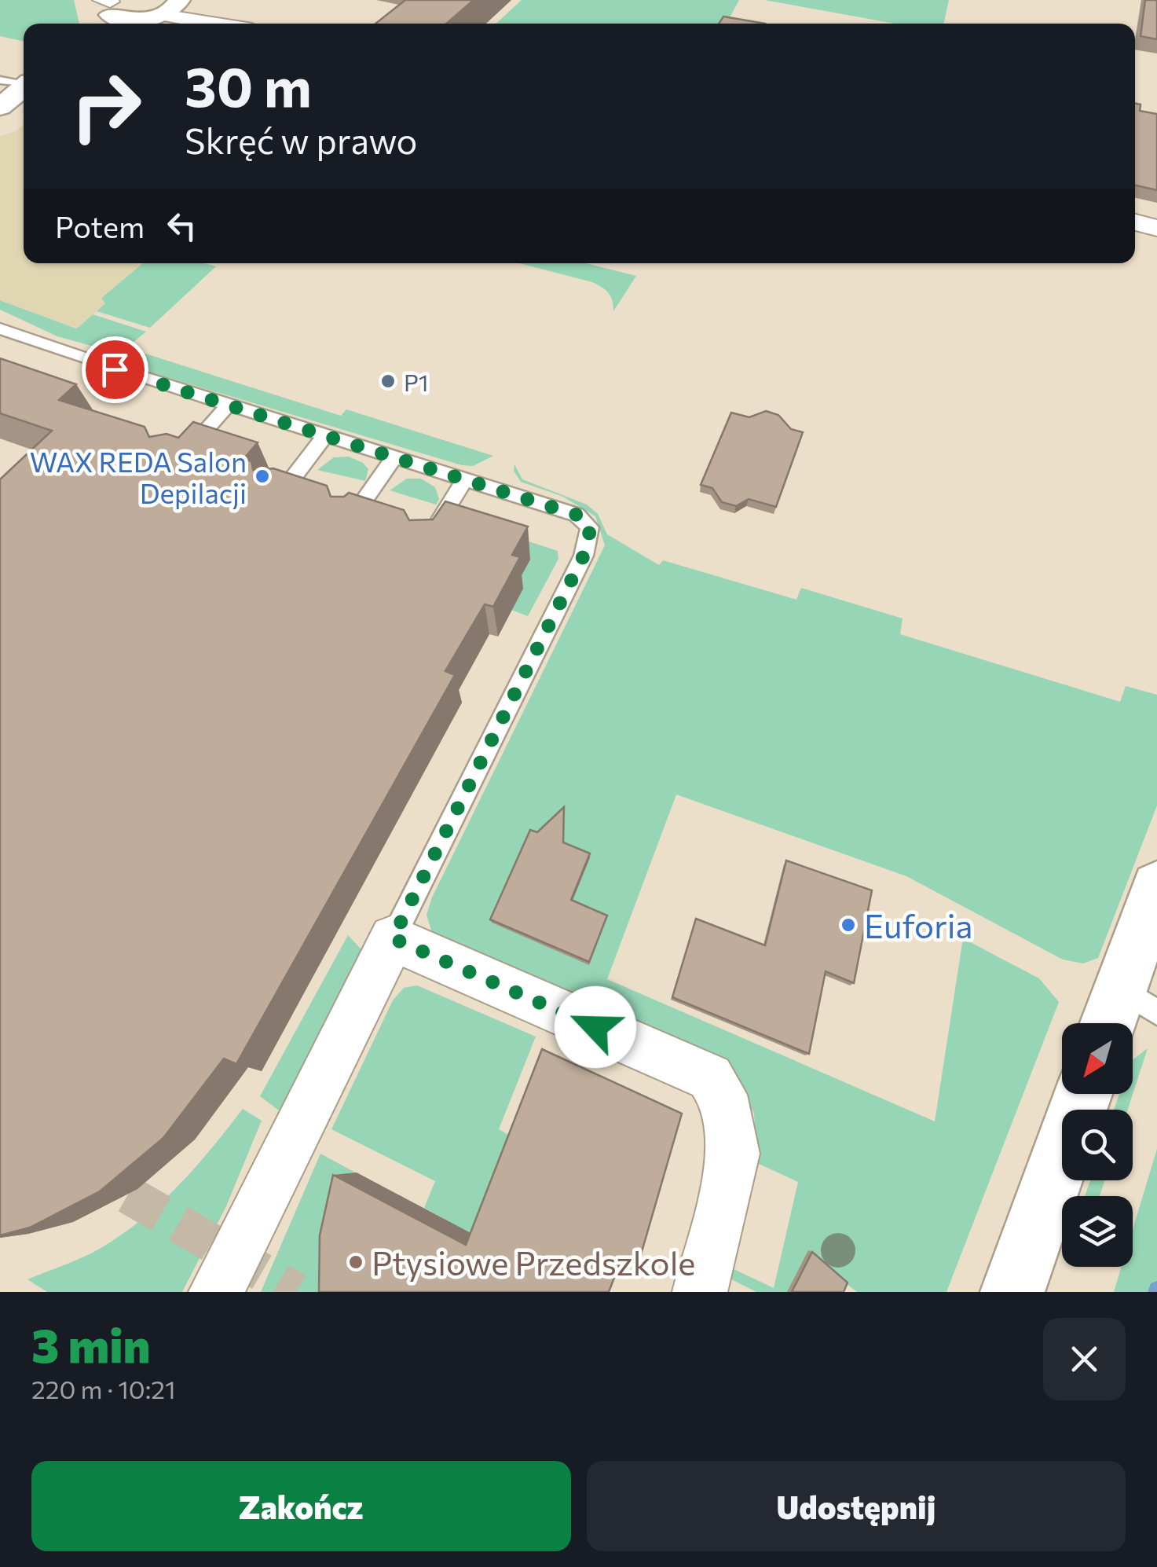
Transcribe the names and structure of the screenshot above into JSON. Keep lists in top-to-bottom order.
{
  "places": [
    "P1",
    "WAX REDA Salon Depilacji",
    "Euforia",
    "Ptysiowe Przedszkole"
  ],
  "north": "bottom left",
  "page": {
    "turn": ["30 m", "Skręć w prawo"],
    "then": "Potem",
    "heading": ["3 min", "220 m · 10:21"],
    "buttons": ["Zakończ", "Udostępnij"]
  }
}
